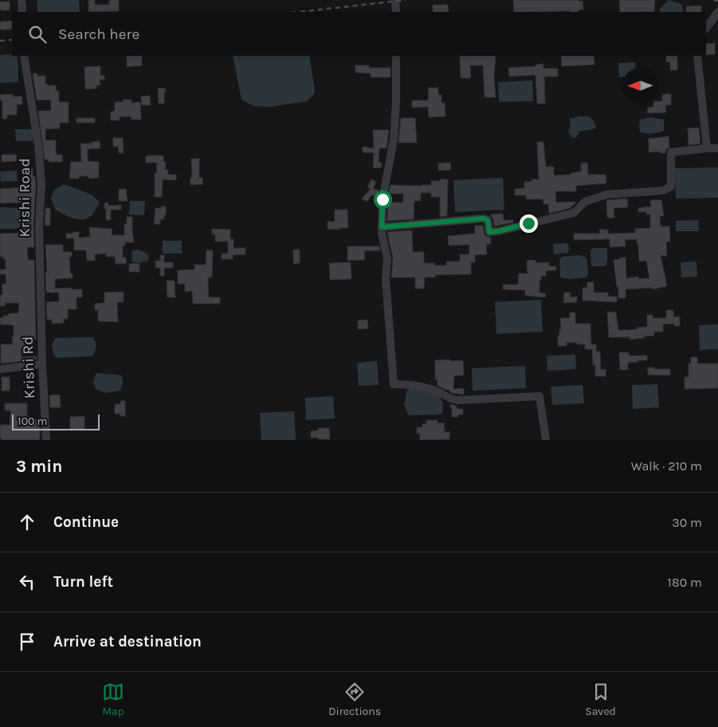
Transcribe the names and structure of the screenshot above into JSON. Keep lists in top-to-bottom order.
{
  "streets": {
    "street": ["Krishi Road", "Krishi Rd"]
  },
  "crossings": [
    ["Krishi Road", "Krishi Rd"]
  ],
  "scale_bar": "100 m",
  "north": "left",
  "page": {
    "search": "Search here",
    "scale": "100 m",
    "heading": ["3 min", "Walk · 210 m"],
    "list": [
      ["Continue", "30 m"],
      ["Turn left", "180 m"],
      "Arrive at destination"
    ],
    "nav": ["Map", "Directions", "Saved"]
  }
}
